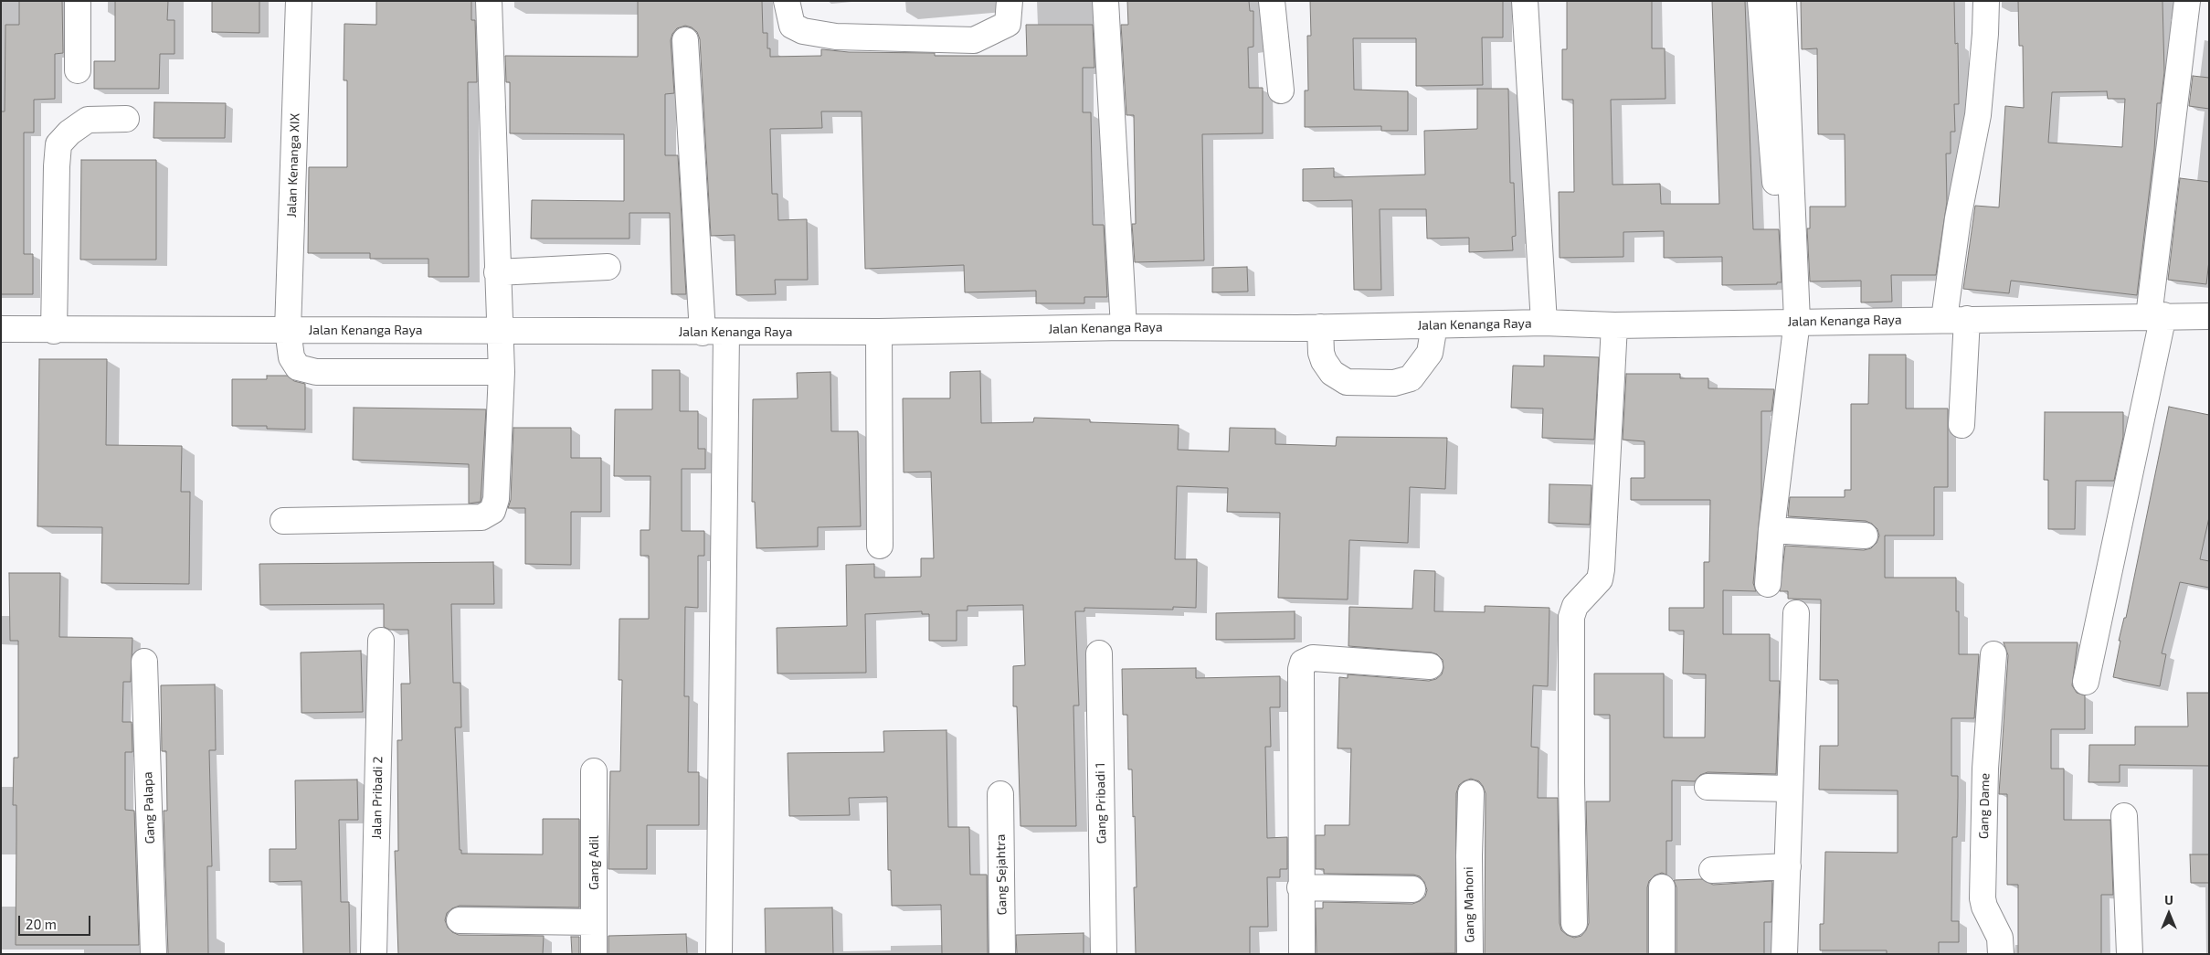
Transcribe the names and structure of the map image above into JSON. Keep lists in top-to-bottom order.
{
  "streets": {
    "street": [
      "Jalan Kenanga XIX",
      "Jalan Kenanga Raya",
      "Jalan Pribadi 2",
      "Gang Pribadi 1",
      "Gang Dame",
      "Gang Palapa",
      "Gang Adil",
      "Gang Sejahtra",
      "Gang Mahoni"
    ]
  },
  "crossings": [
    ["Jalan Kenanga XIX", "Jalan Kenanga Raya"]
  ],
  "scale_bar": "20 m",
  "north": "top"
}
